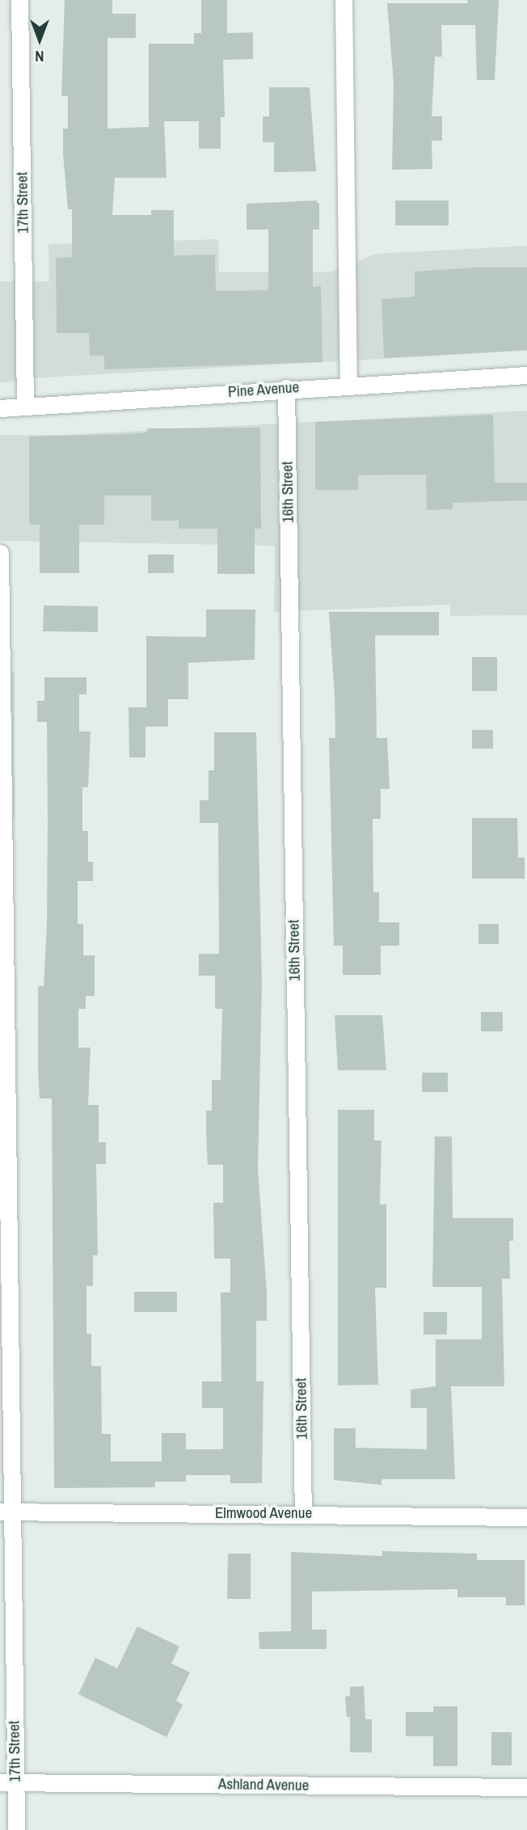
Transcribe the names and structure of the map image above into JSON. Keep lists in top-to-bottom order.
{
  "streets": {
    "street": [
      "17th Street",
      "Pine Avenue",
      "16th Street",
      "Elmwood Avenue",
      "Ashland Avenue"
    ]
  },
  "crossings": [
    ["17th Street", "Pine Avenue"],
    ["17th Street", "Elmwood Avenue"],
    ["17th Street", "Ashland Avenue"],
    ["Pine Avenue", "16th Street"],
    ["16th Street", "Elmwood Avenue"]
  ],
  "north": "bottom"
}
